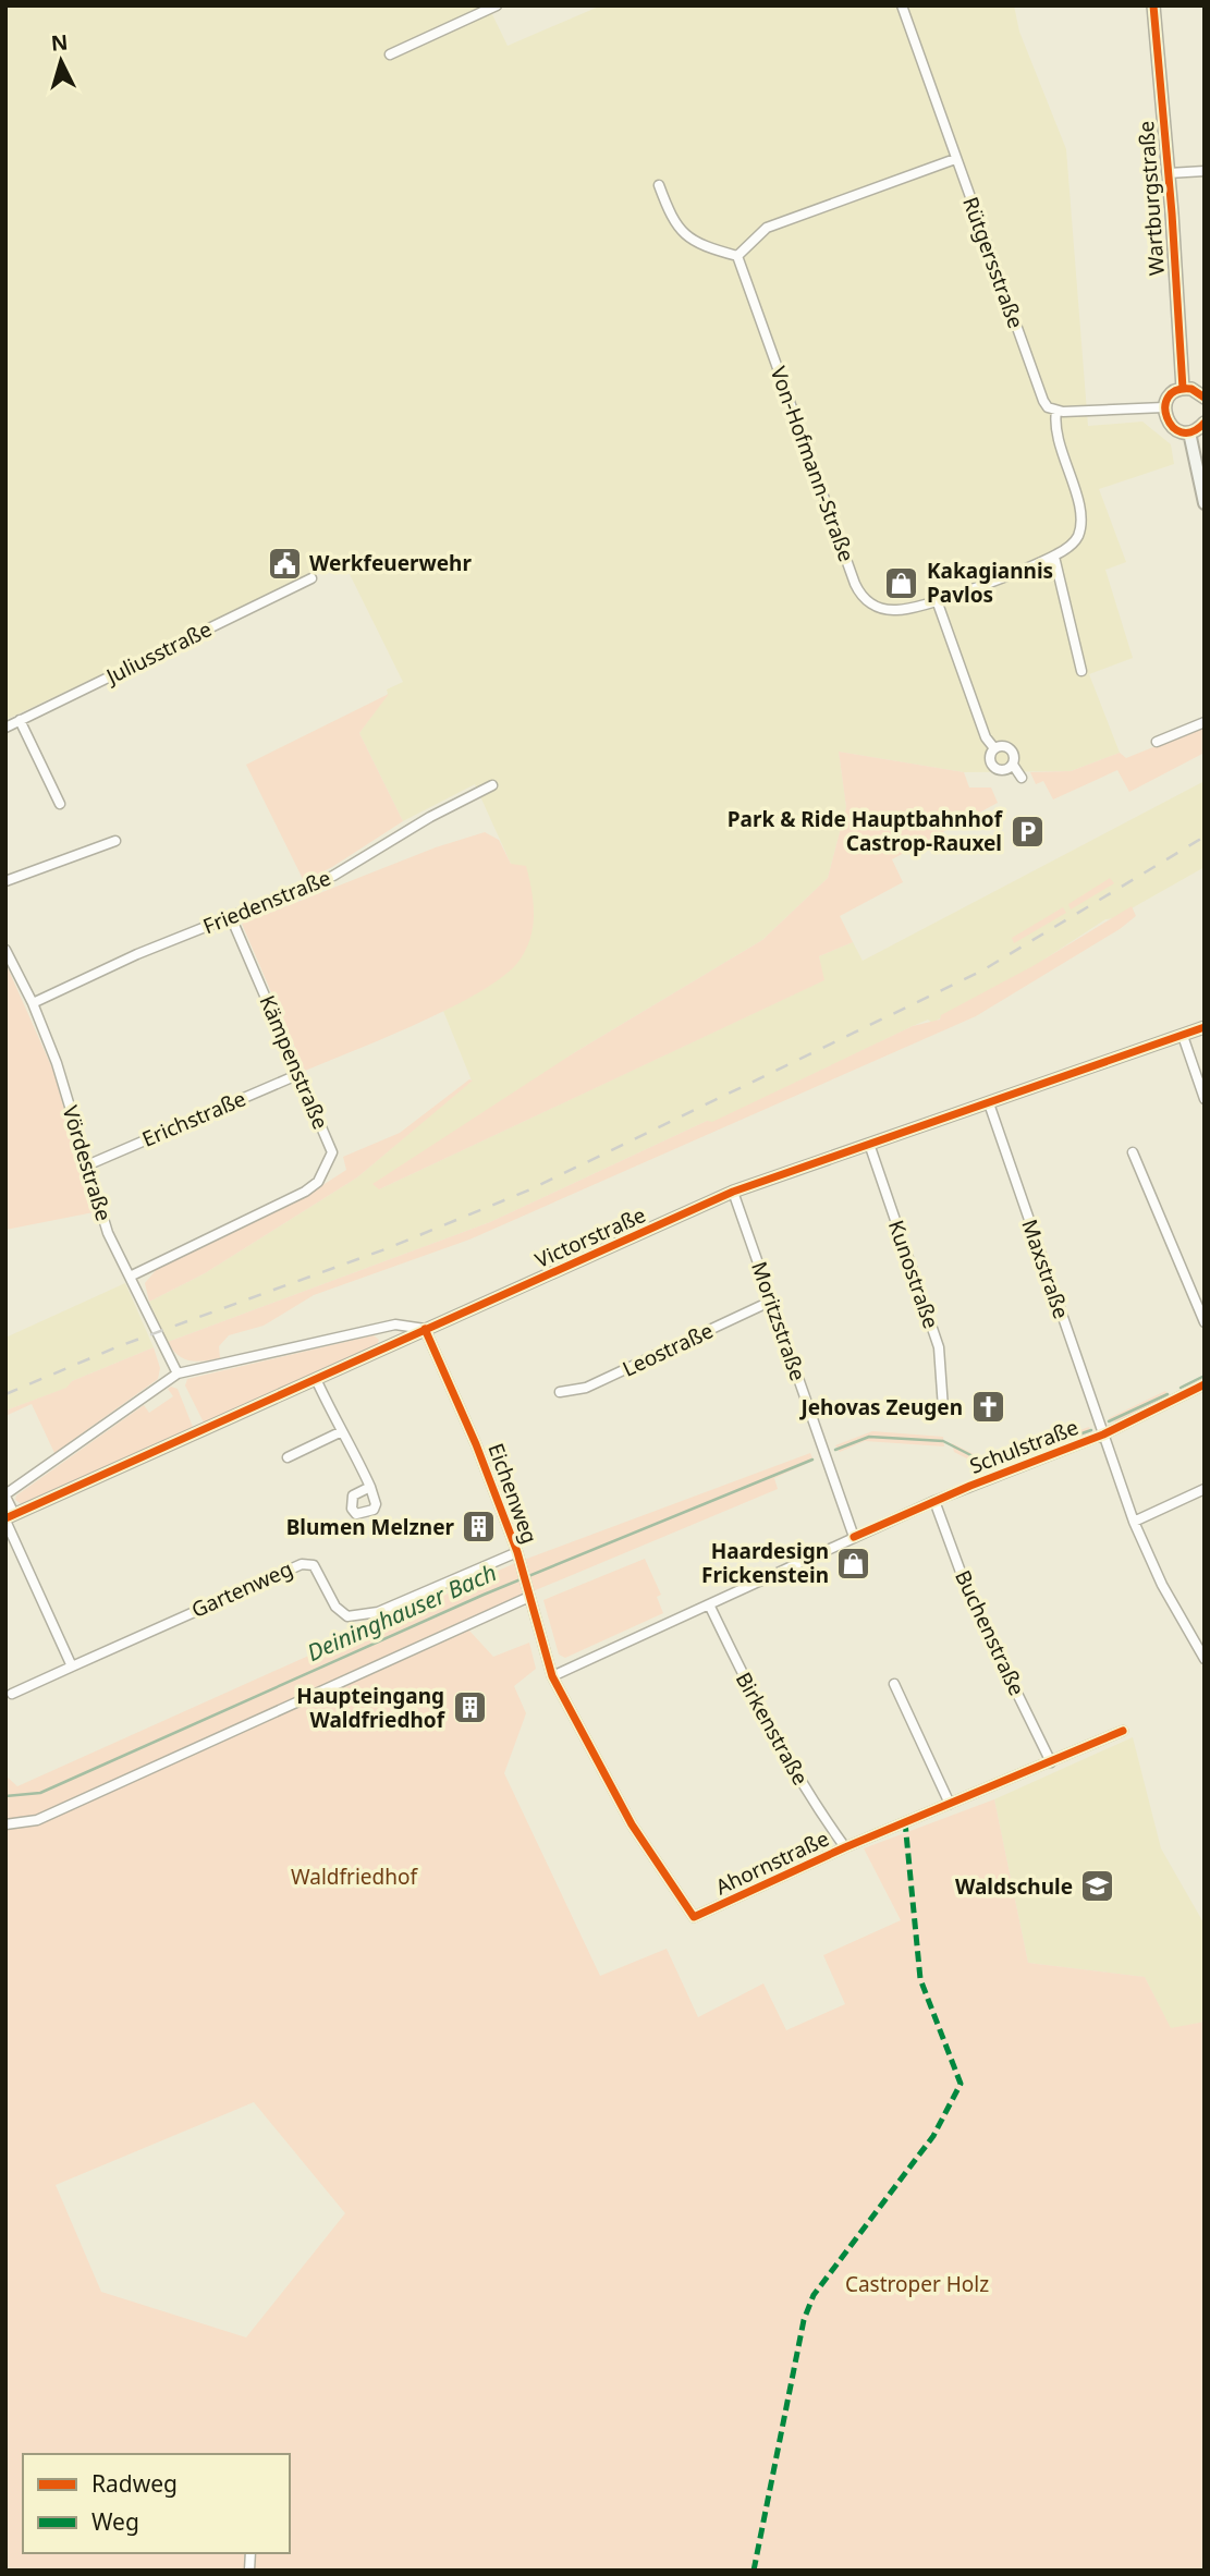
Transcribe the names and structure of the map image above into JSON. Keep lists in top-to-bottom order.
{
  "streets": {
    "main road": ["Wartburgstraße"],
    "street": [
      "Rütgersstraße",
      "Von-Hofmann-Straße",
      "Juliusstraße",
      "Friedenstraße",
      "Kämpenstraße",
      "Erichstraße",
      "Vördestraße",
      "Victorstraße",
      "Maxstraße",
      "Kunostraße",
      "Moritzstraße",
      "Leostraße",
      "Schulstraße",
      "Eichenweg",
      "Gartenweg",
      "Buchenstraße",
      "Birkenstraße",
      "Ahornstraße"
    ]
  },
  "crossings": [
    ["Rütgersstraße", "Von-Hofmann-Straße"],
    ["Friedenstraße", "Kämpenstraße"],
    ["Friedenstraße", "Vördestraße"],
    ["Kämpenstraße", "Erichstraße"],
    ["Kämpenstraße", "Vördestraße"],
    ["Erichstraße", "Vördestraße"],
    ["Vördestraße", "Victorstraße"],
    ["Victorstraße", "Maxstraße"],
    ["Victorstraße", "Kunostraße"],
    ["Victorstraße", "Moritzstraße"],
    ["Victorstraße", "Eichenweg"],
    ["Maxstraße", "Schulstraße"],
    ["Moritzstraße", "Leostraße"],
    ["Moritzstraße", "Schulstraße"],
    ["Schulstraße", "Eichenweg"],
    ["Schulstraße", "Buchenstraße"],
    ["Schulstraße", "Birkenstraße"],
    ["Schulstraße", "Ahornstraße"],
    ["Eichenweg", "Gartenweg"],
    ["Eichenweg", "Ahornstraße"],
    ["Buchenstraße", "Ahornstraße"],
    ["Birkenstraße", "Ahornstraße"]
  ],
  "water": ["Deininghauser Bach"],
  "parks": ["Waldfriedhof", "Castroper Holz"],
  "places": {
    "public building": ["Werkfeuerwehr"],
    "shop": ["Kakagiannis Pavlos", "Haardesign Frickenstein"],
    "parking": ["Park & Ride Hauptbahnhof Castrop-Rauxel"],
    "church": ["Jehovas Zeugen"],
    "building": ["Blumen Melzner", "Haupteingang Waldfriedhof"],
    "school or university": ["Waldschule"]
  },
  "legend": ["Radweg", "Weg"],
  "north": "top"
}
